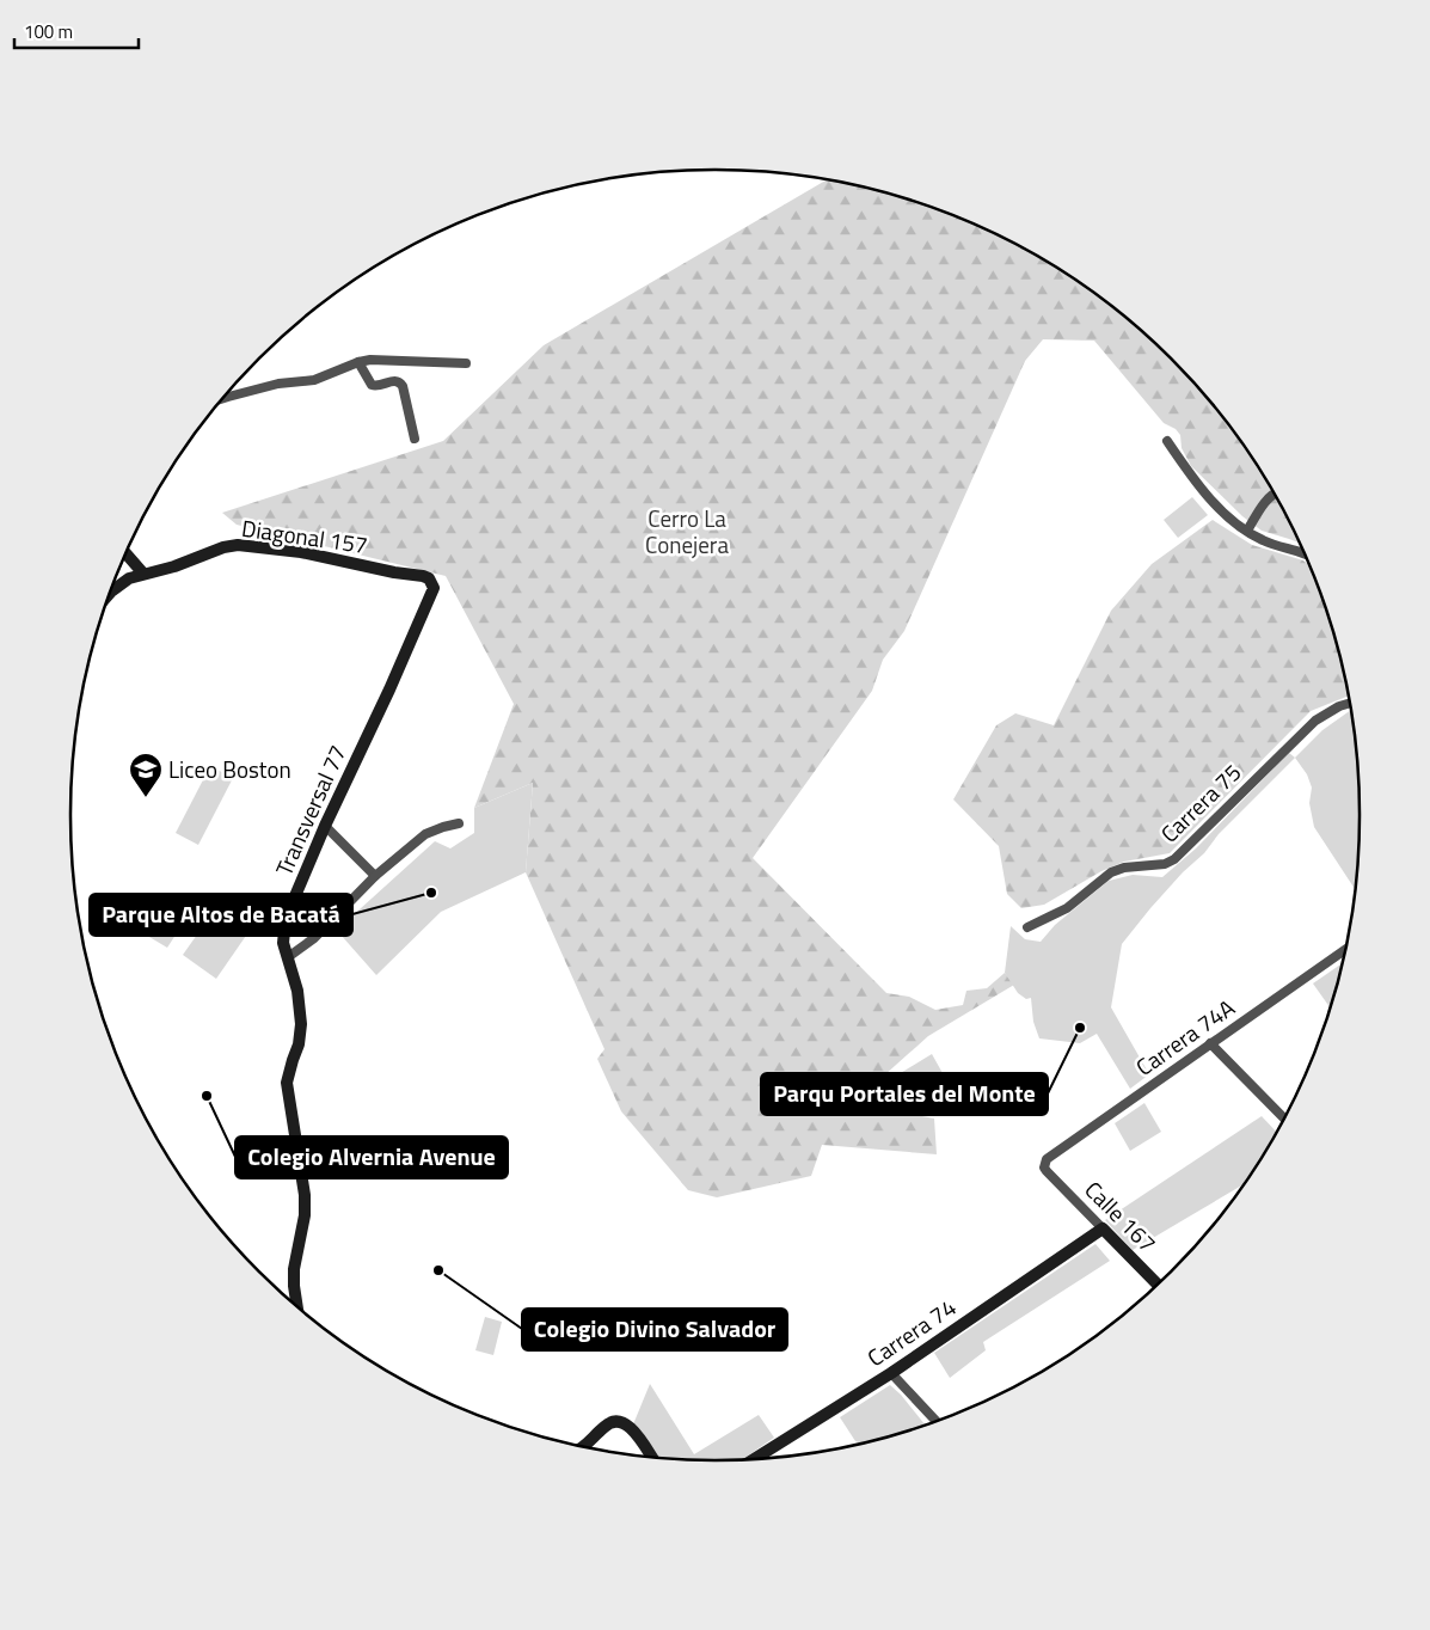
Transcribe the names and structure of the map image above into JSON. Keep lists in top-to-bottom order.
{
  "streets": {
    "street": [
      "Diagonal 157",
      "Carrera 75",
      "Transversal 77",
      "Carrera 74A",
      "Calle 167",
      "Carrera 74"
    ]
  },
  "crossings": [
    ["Diagonal 157", "Transversal 77"],
    ["Carrera 74A", "Calle 167"],
    ["Calle 167", "Carrera 74"]
  ],
  "parks": ["Cerro La Conejera"],
  "places": {
    "school or university": ["Liceo Boston"],
    "other": [
      "Parque Altos de Bacatá",
      "Parqu Portales del Monte",
      "Colegio Alvernia Avenue",
      "Colegio Divino Salvador"
    ]
  },
  "scale_bar": "100 m"
}
